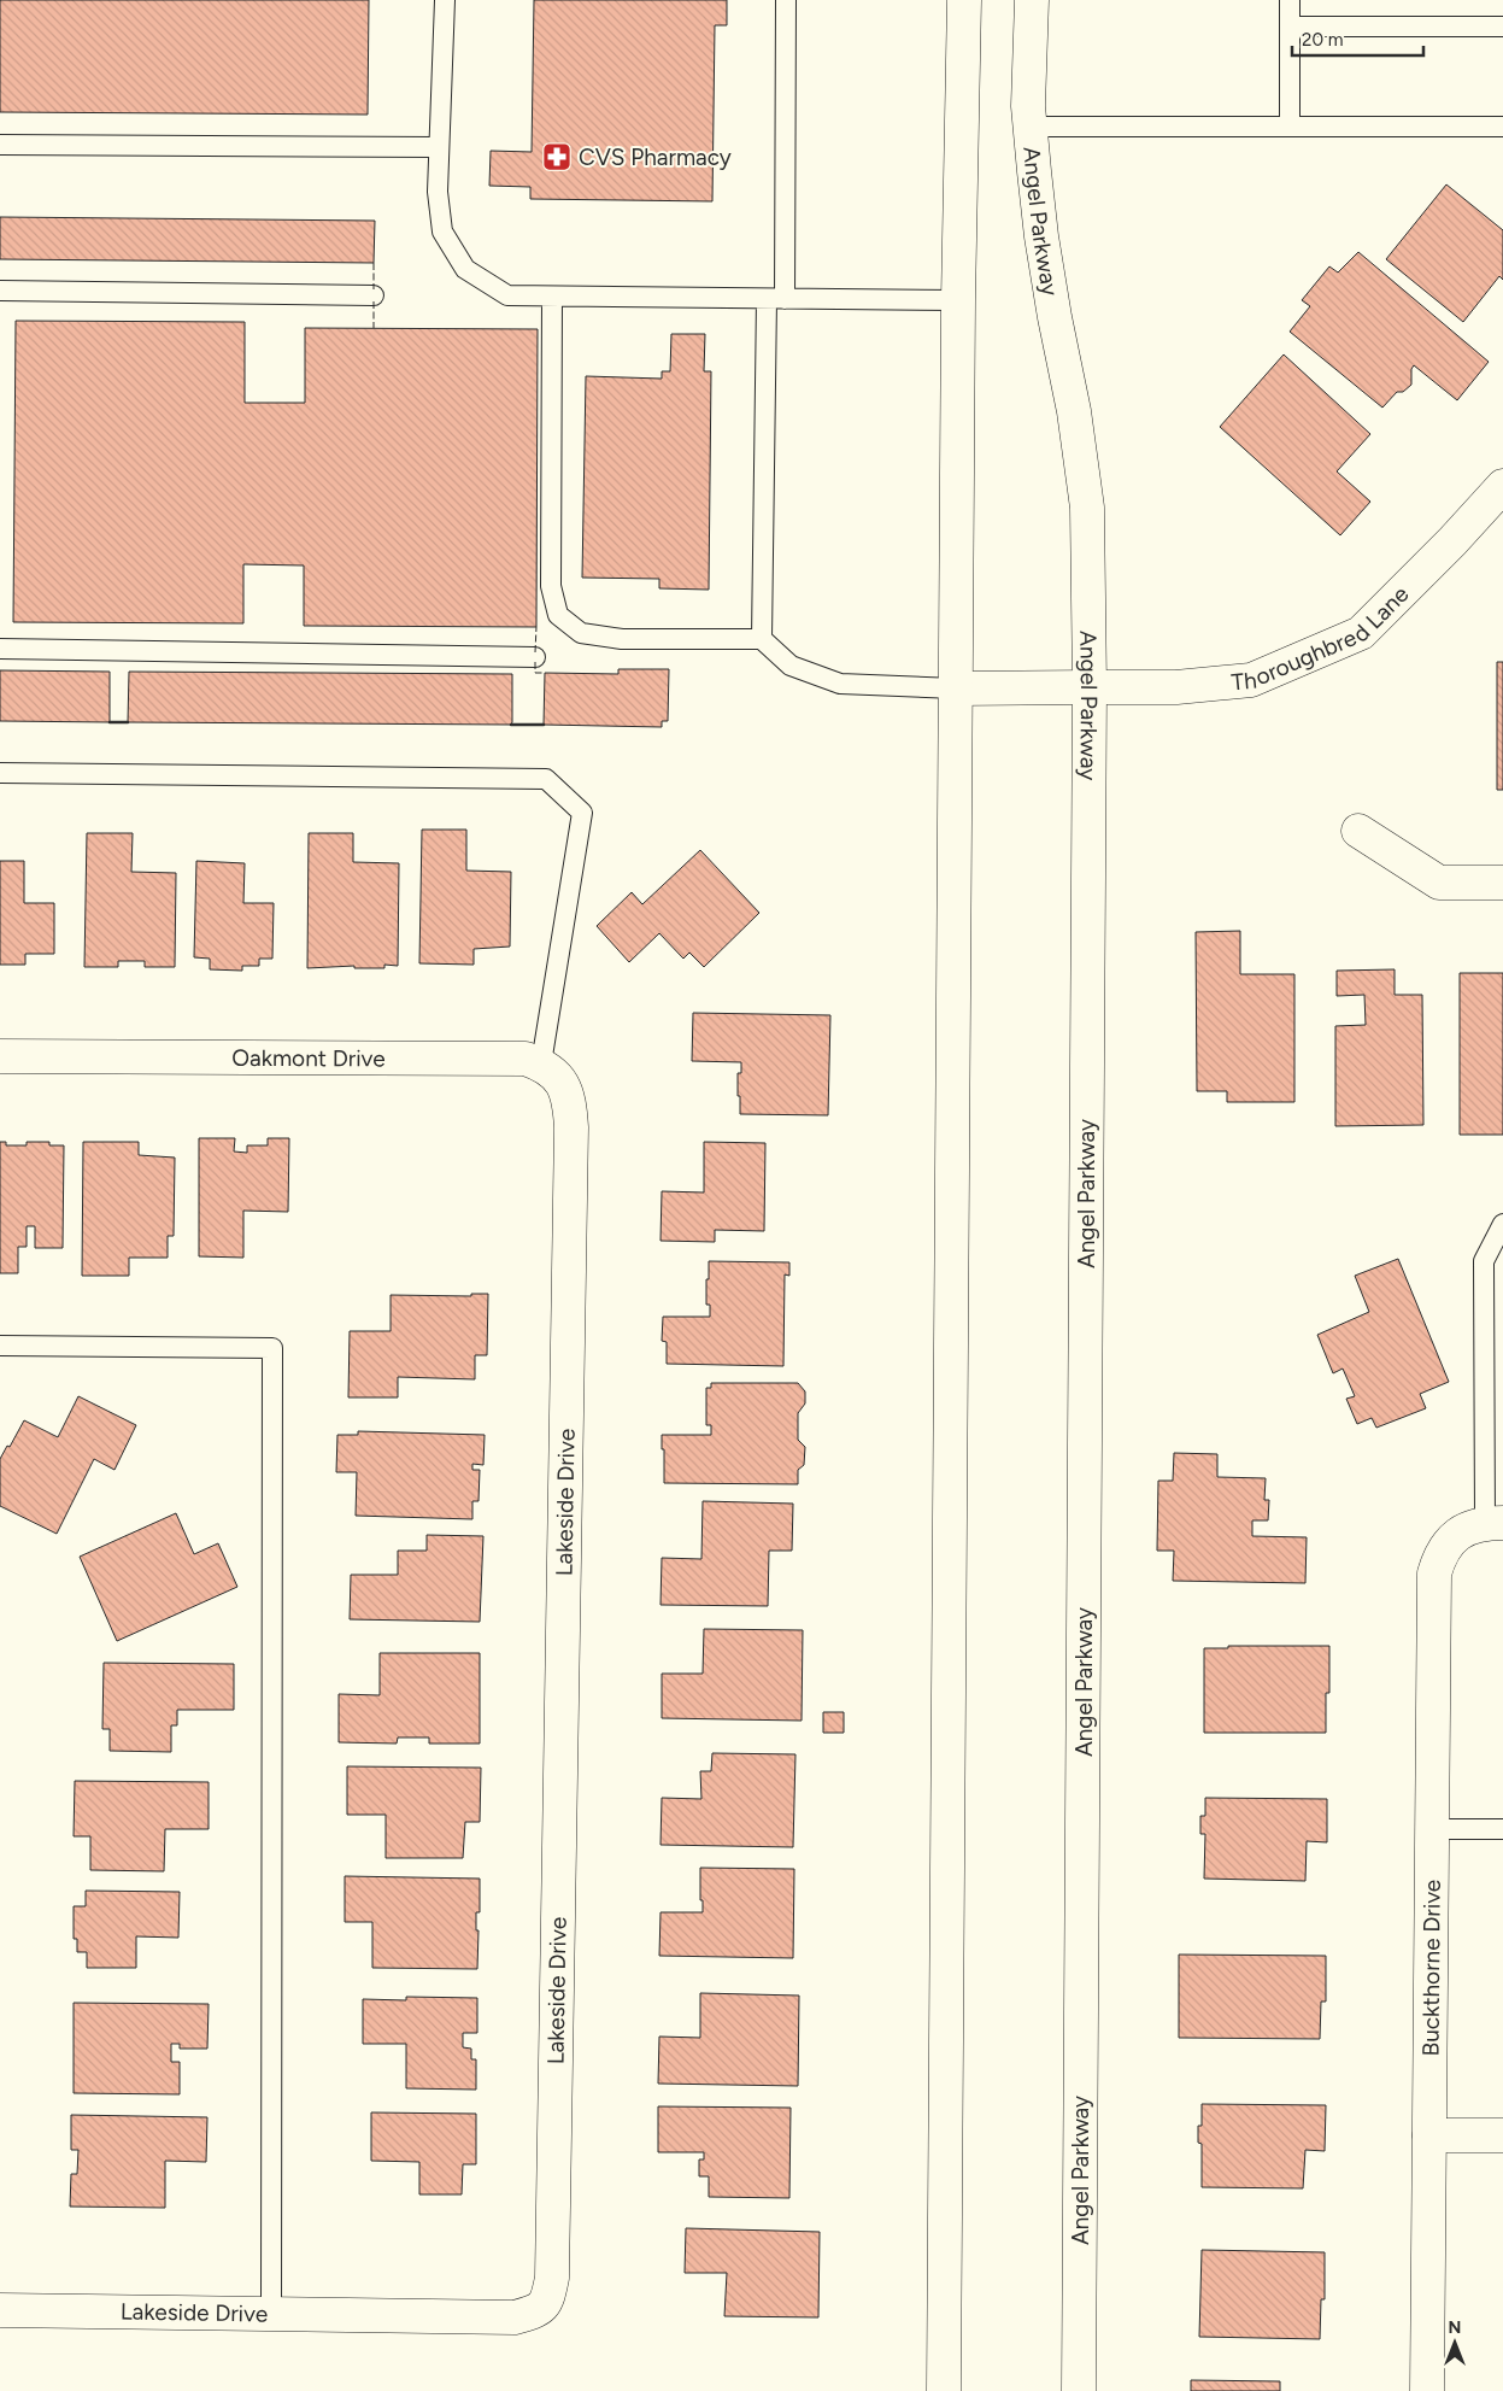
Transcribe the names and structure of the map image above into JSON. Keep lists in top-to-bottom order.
{
  "streets": {
    "main road": [
      "Angel Parkway",
      "Thoroughbred Lane",
      "Oakmont Drive",
      "Lakeside Drive",
      "Buckthorne Drive"
    ]
  },
  "crossings": [
    ["Angel Parkway", "Thoroughbred Lane"],
    ["Oakmont Drive", "Lakeside Drive"]
  ],
  "places": {
    "pharmacy": ["CVS Pharmacy"]
  },
  "scale_bar": "20 m",
  "north": "top"
}
